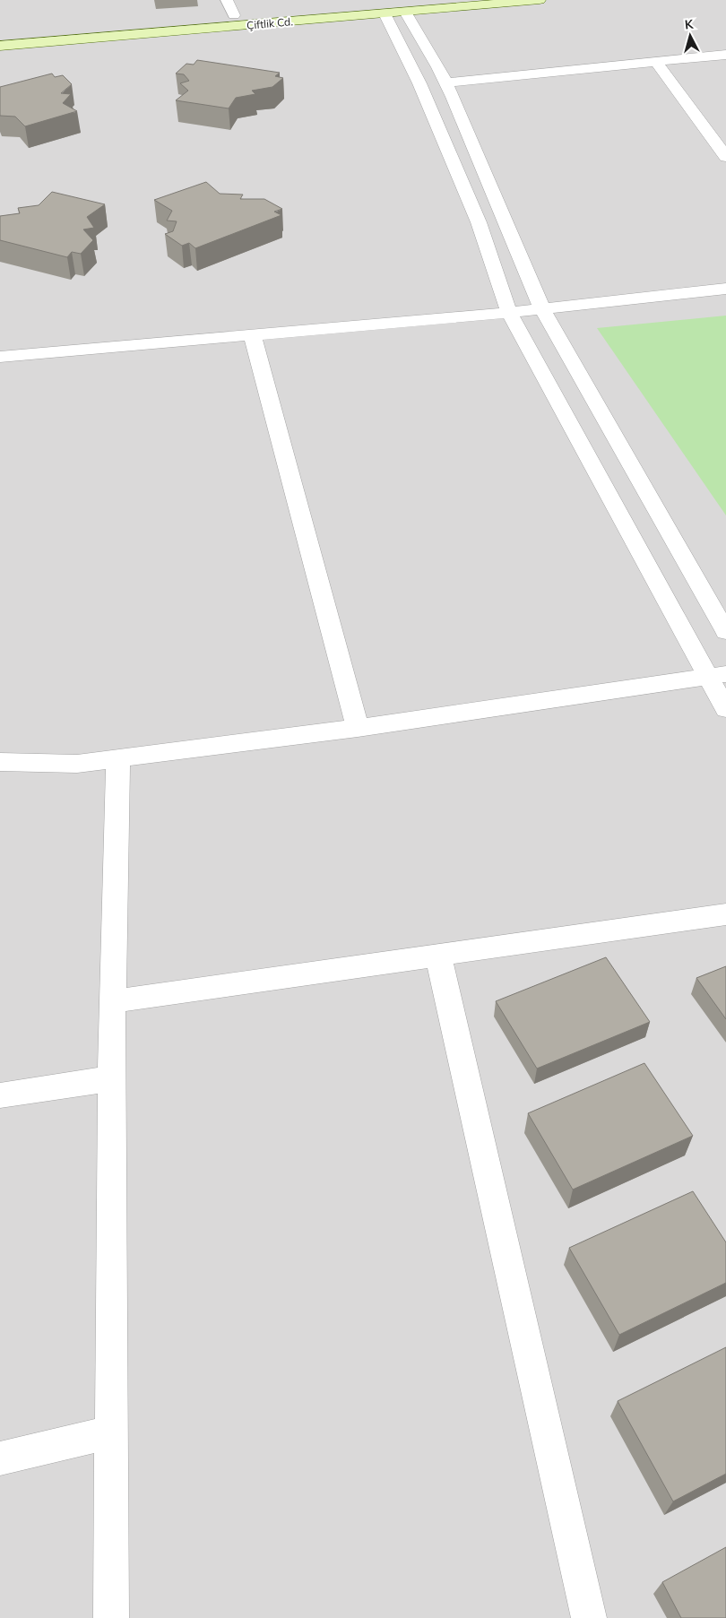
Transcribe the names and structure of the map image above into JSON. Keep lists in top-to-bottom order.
{
  "streets": {
    "street": ["Çiftlik Cd."]
  },
  "north": "top"
}
